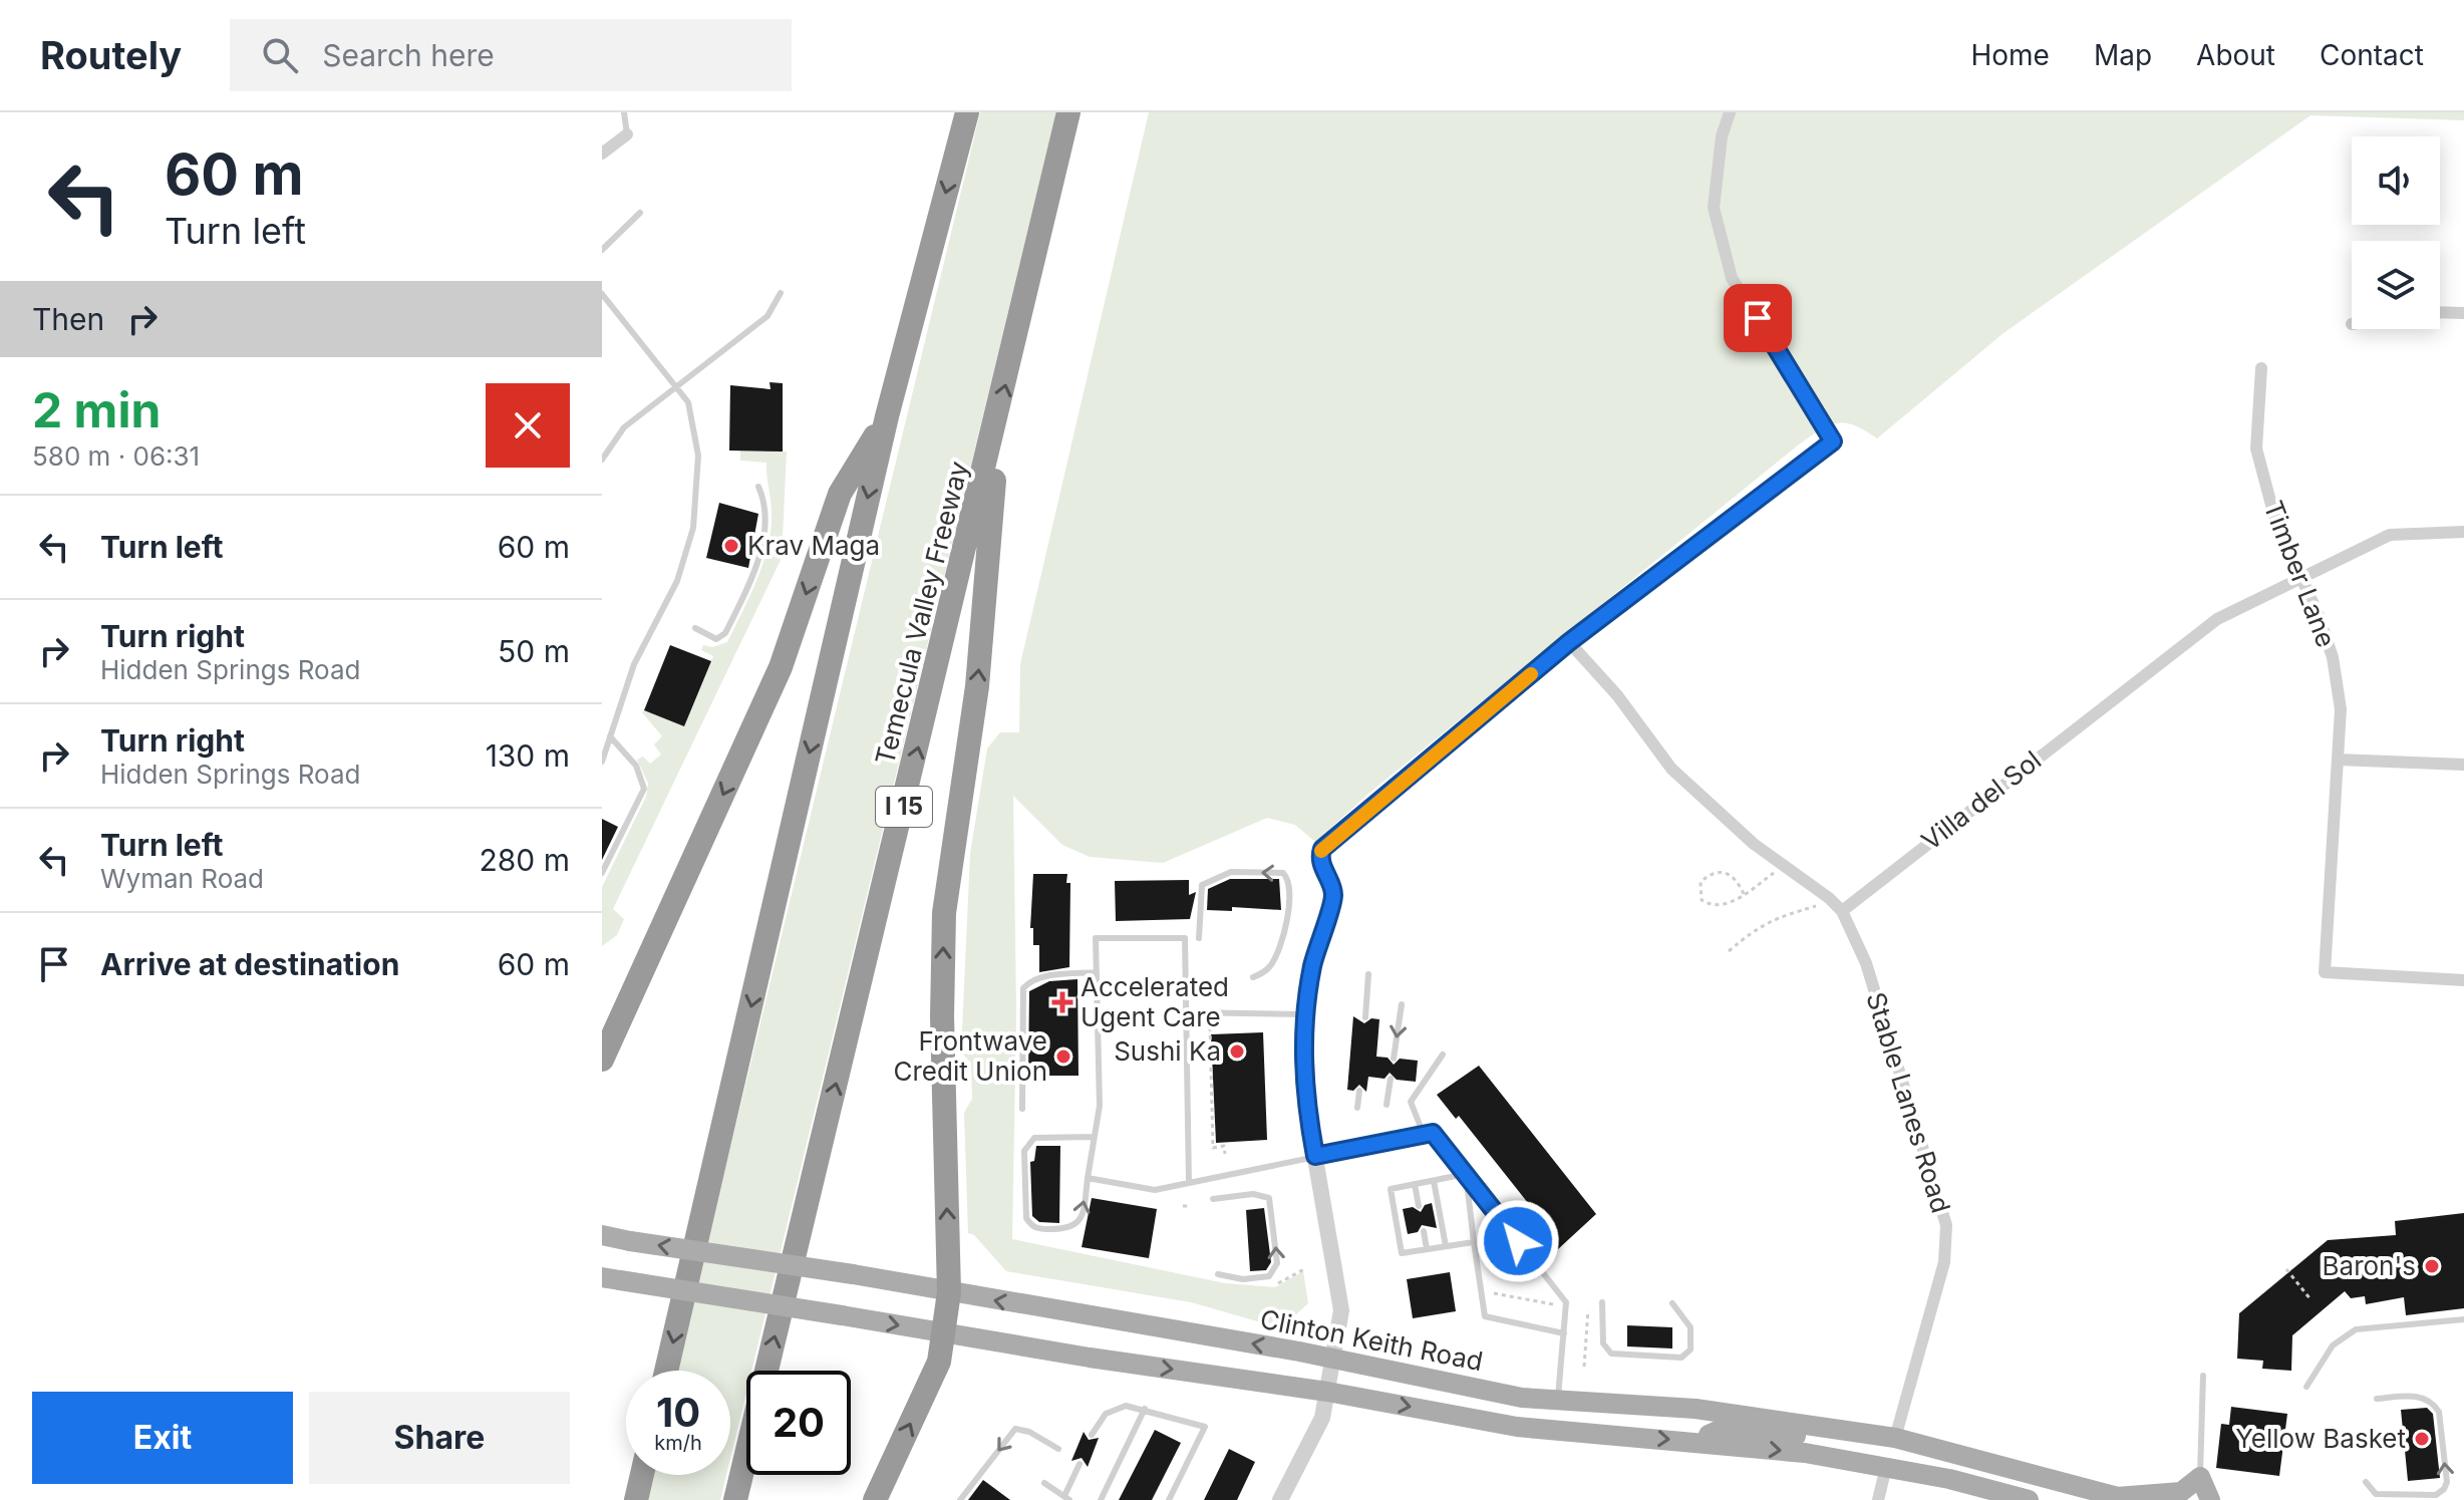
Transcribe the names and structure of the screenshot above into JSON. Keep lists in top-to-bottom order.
{
  "streets": {
    "highway": ["Temecula Valley Freeway", "I 15"],
    "main road": ["Clinton Keith Road"],
    "street": ["Timber Lane", "Villa del Sol", "Stable Lanes Road"]
  },
  "crossings": [
    ["Timber Lane", "Villa del Sol"],
    ["Villa del Sol", "Stable Lanes Road"],
    ["Stable Lanes Road", "Clinton Keith Road"]
  ],
  "places": {
    "other": [
      "Krav Maga",
      "Sushi Ka",
      "Frontwave Credit Union",
      "Baron's",
      "Yellow Basket"
    ],
    "health": ["Accelerated Ugent Care"]
  },
  "page": {
    "header": "Routely",
    "search": "Search here",
    "nav": [
      "Home",
      "Map",
      "About",
      "Contact"
    ],
    "turn": ["60 m", "Turn left"],
    "then": "Then",
    "heading": ["2 min", "580 m · 06:31"],
    "list": [
      {
        "name": "Turn left",
        "value": "60 m"
      },
      {
        "name": "Turn right",
        "note": "Hidden Springs Road",
        "value": "50 m"
      },
      {
        "name": "Turn right",
        "note": "Hidden Springs Road",
        "value": "130 m"
      },
      {
        "name": "Turn left",
        "note": "Wyman Road",
        "value": "280 m"
      },
      {
        "name": "Arrive at destination",
        "value": "60 m"
      }
    ],
    "speed": "10 km/h",
    "limit": "20",
    "buttons": ["Exit", "Share"]
  }
}
